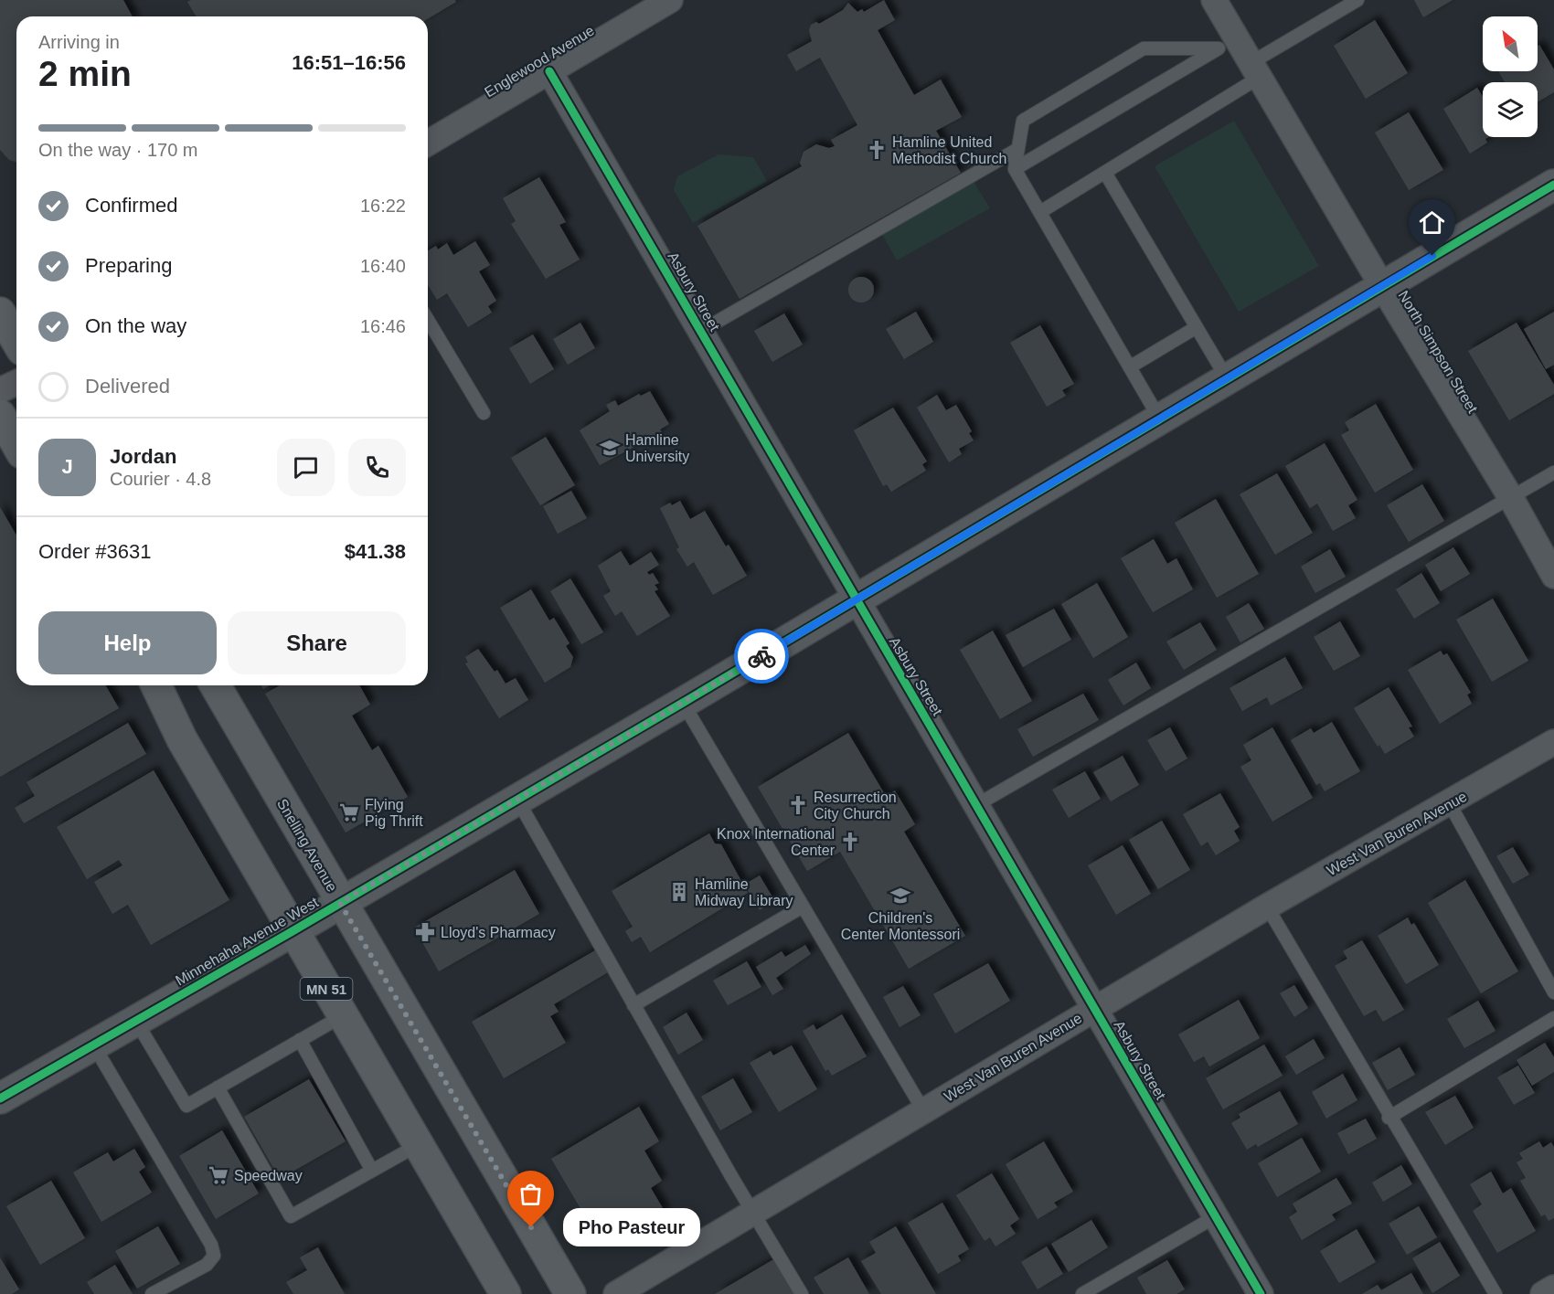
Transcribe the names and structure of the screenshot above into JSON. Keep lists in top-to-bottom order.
{
  "streets": {
    "main road": ["Snelling Avenue", "MN 51"],
    "street": [
      "Englewood Avenue",
      "Asbury Street",
      "North Simpson Street",
      "West Van Buren Avenue",
      "Minnehaha Avenue West"
    ]
  },
  "crossings": [
    ["Englewood Avenue", "Asbury Street"],
    ["Asbury Street", "West Van Buren Avenue"],
    ["Asbury Street", "Minnehaha Avenue West"],
    ["North Simpson Street", "Minnehaha Avenue West"],
    ["Snelling Avenue", "Minnehaha Avenue West"],
    ["Minnehaha Avenue West", "MN 51"]
  ],
  "places": {
    "church": ["Hamline United Methodist Church", "Resurrection City Church", "Knox International Center"],
    "school or university": ["Hamline University", "Children's Center Montessori"],
    "supermarket": ["Flying Pig Thrift", "Speedway"],
    "building": ["Hamline Midway Library"],
    "pharmacy": ["Lloyd's Pharmacy"],
    "other": ["Pho Pasteur"]
  },
  "north": "top left",
  "page": {
    "heading": ["2 min", "Arriving in", "16:51–16:56"],
    "panel": [
      "Jordan",
      "Courier · 4.8",
      "Order #3631",
      "$41.38"
    ],
    "bar": "On the way · 170 m",
    "list": [
      ["Confirmed", "16:22"],
      ["Preparing", "16:40"],
      ["On the way", "16:46"],
      "Delivered"
    ],
    "round": "J",
    "buttons": ["Help", "Share"],
    "bubble": "Pho Pasteur"
  }
}
